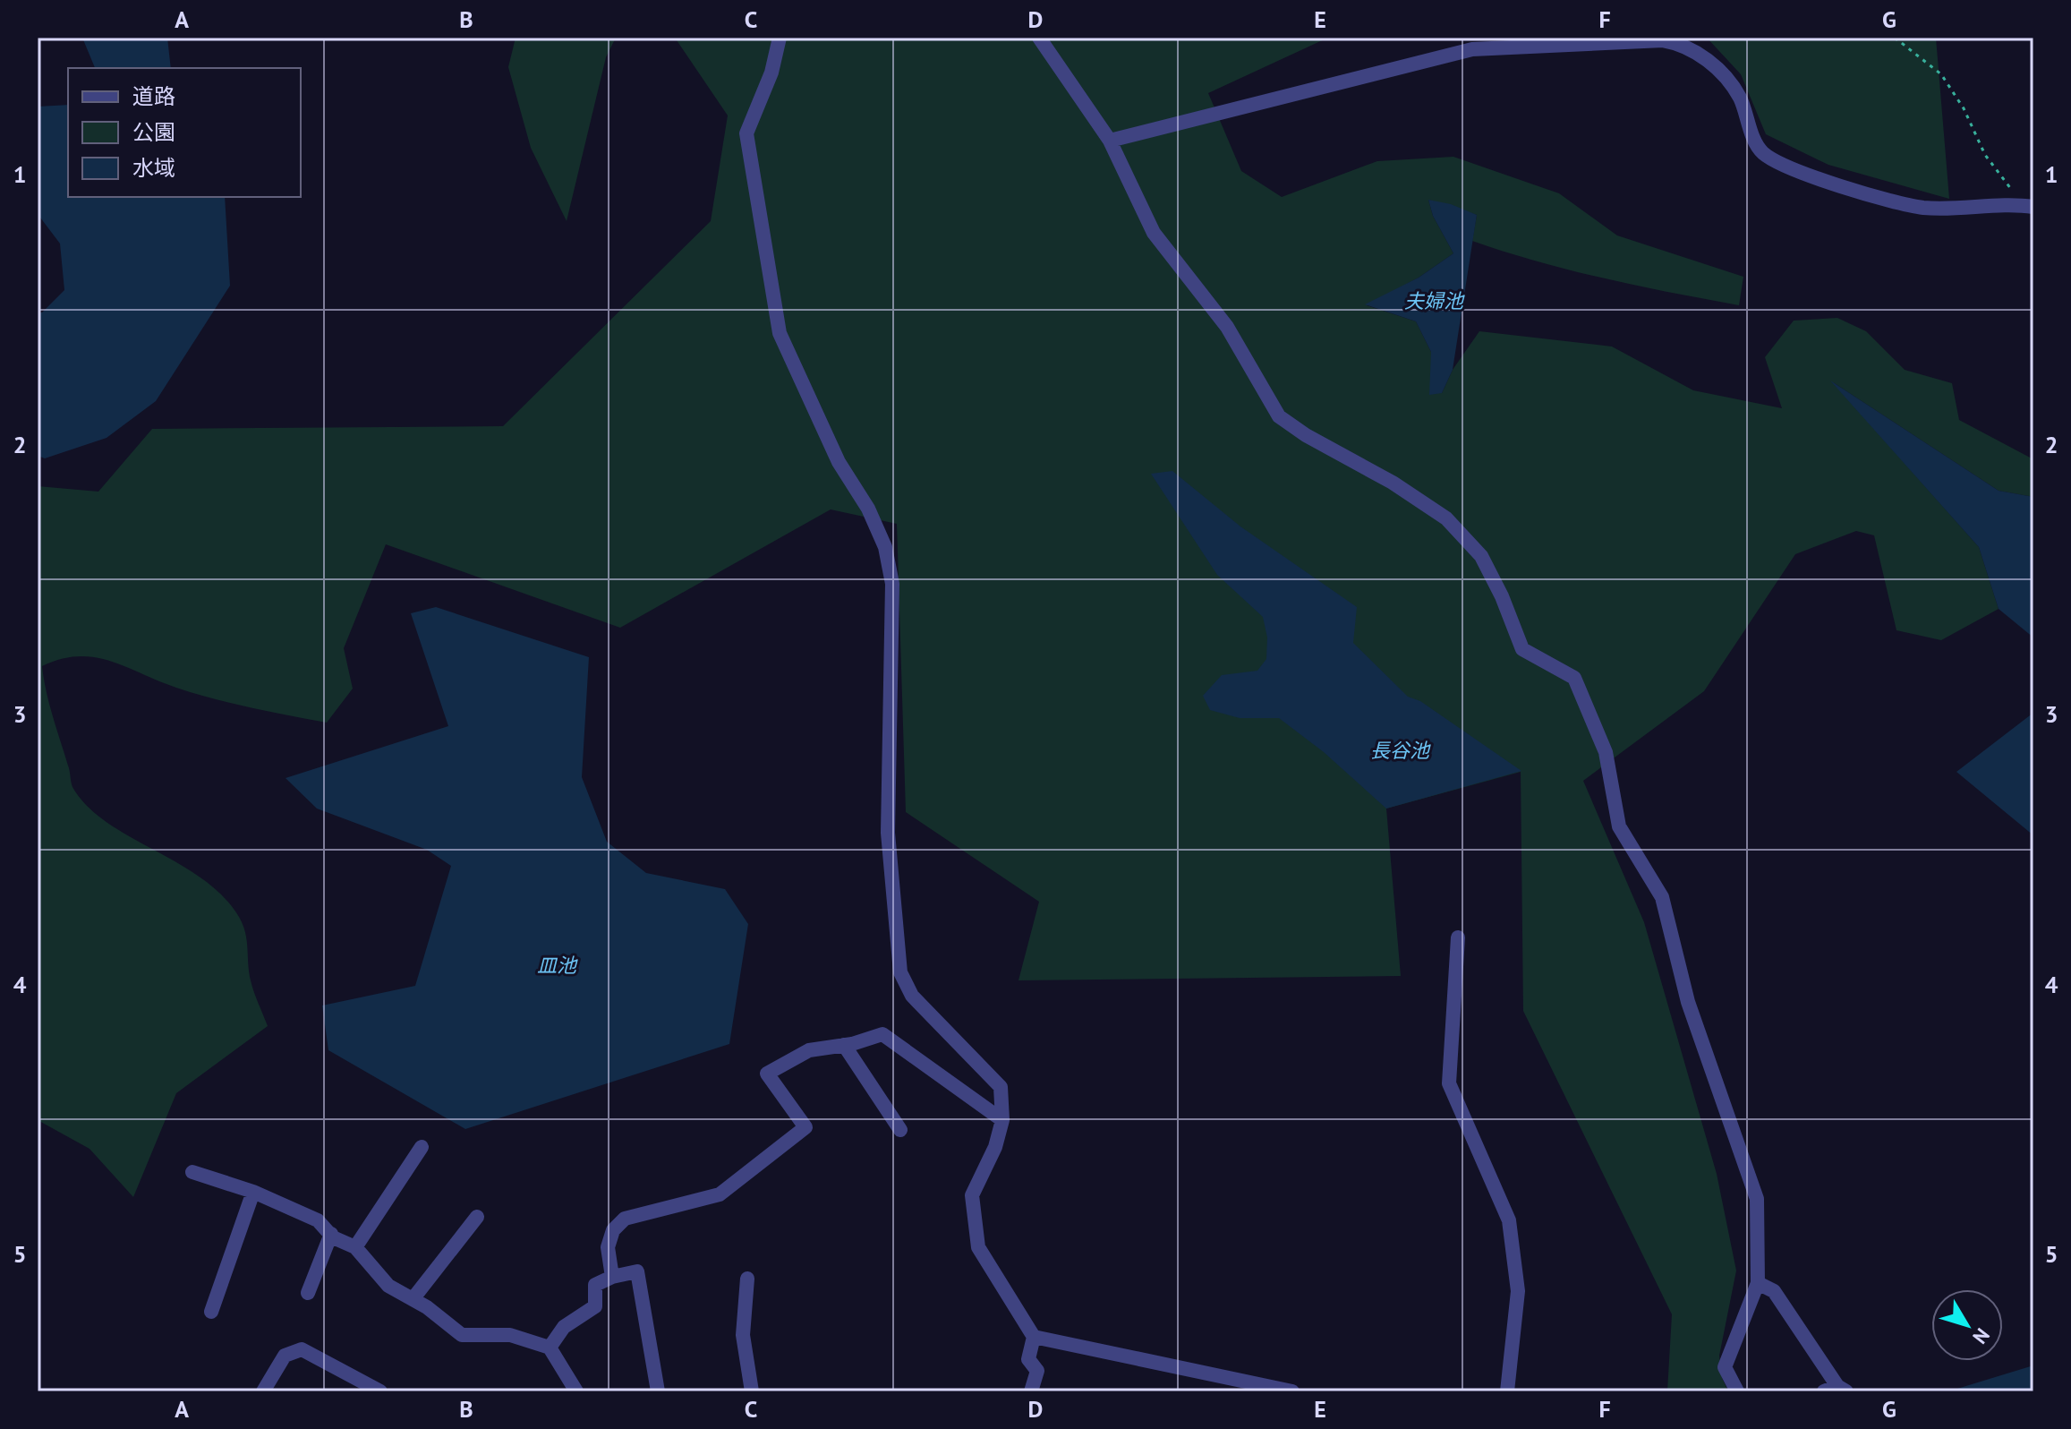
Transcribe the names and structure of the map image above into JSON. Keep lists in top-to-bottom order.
{
  "water": ["夫婦池", "長谷池", "皿池"],
  "legend": ["道路", "公園", "水域"],
  "north": "bottom right",
  "grid": {
    "columns": [
      "A",
      "B",
      "C",
      "D",
      "E",
      "F",
      "G"
    ],
    "rows": [
      "1",
      "2",
      "3",
      "4",
      "5"
    ]
  }
}
